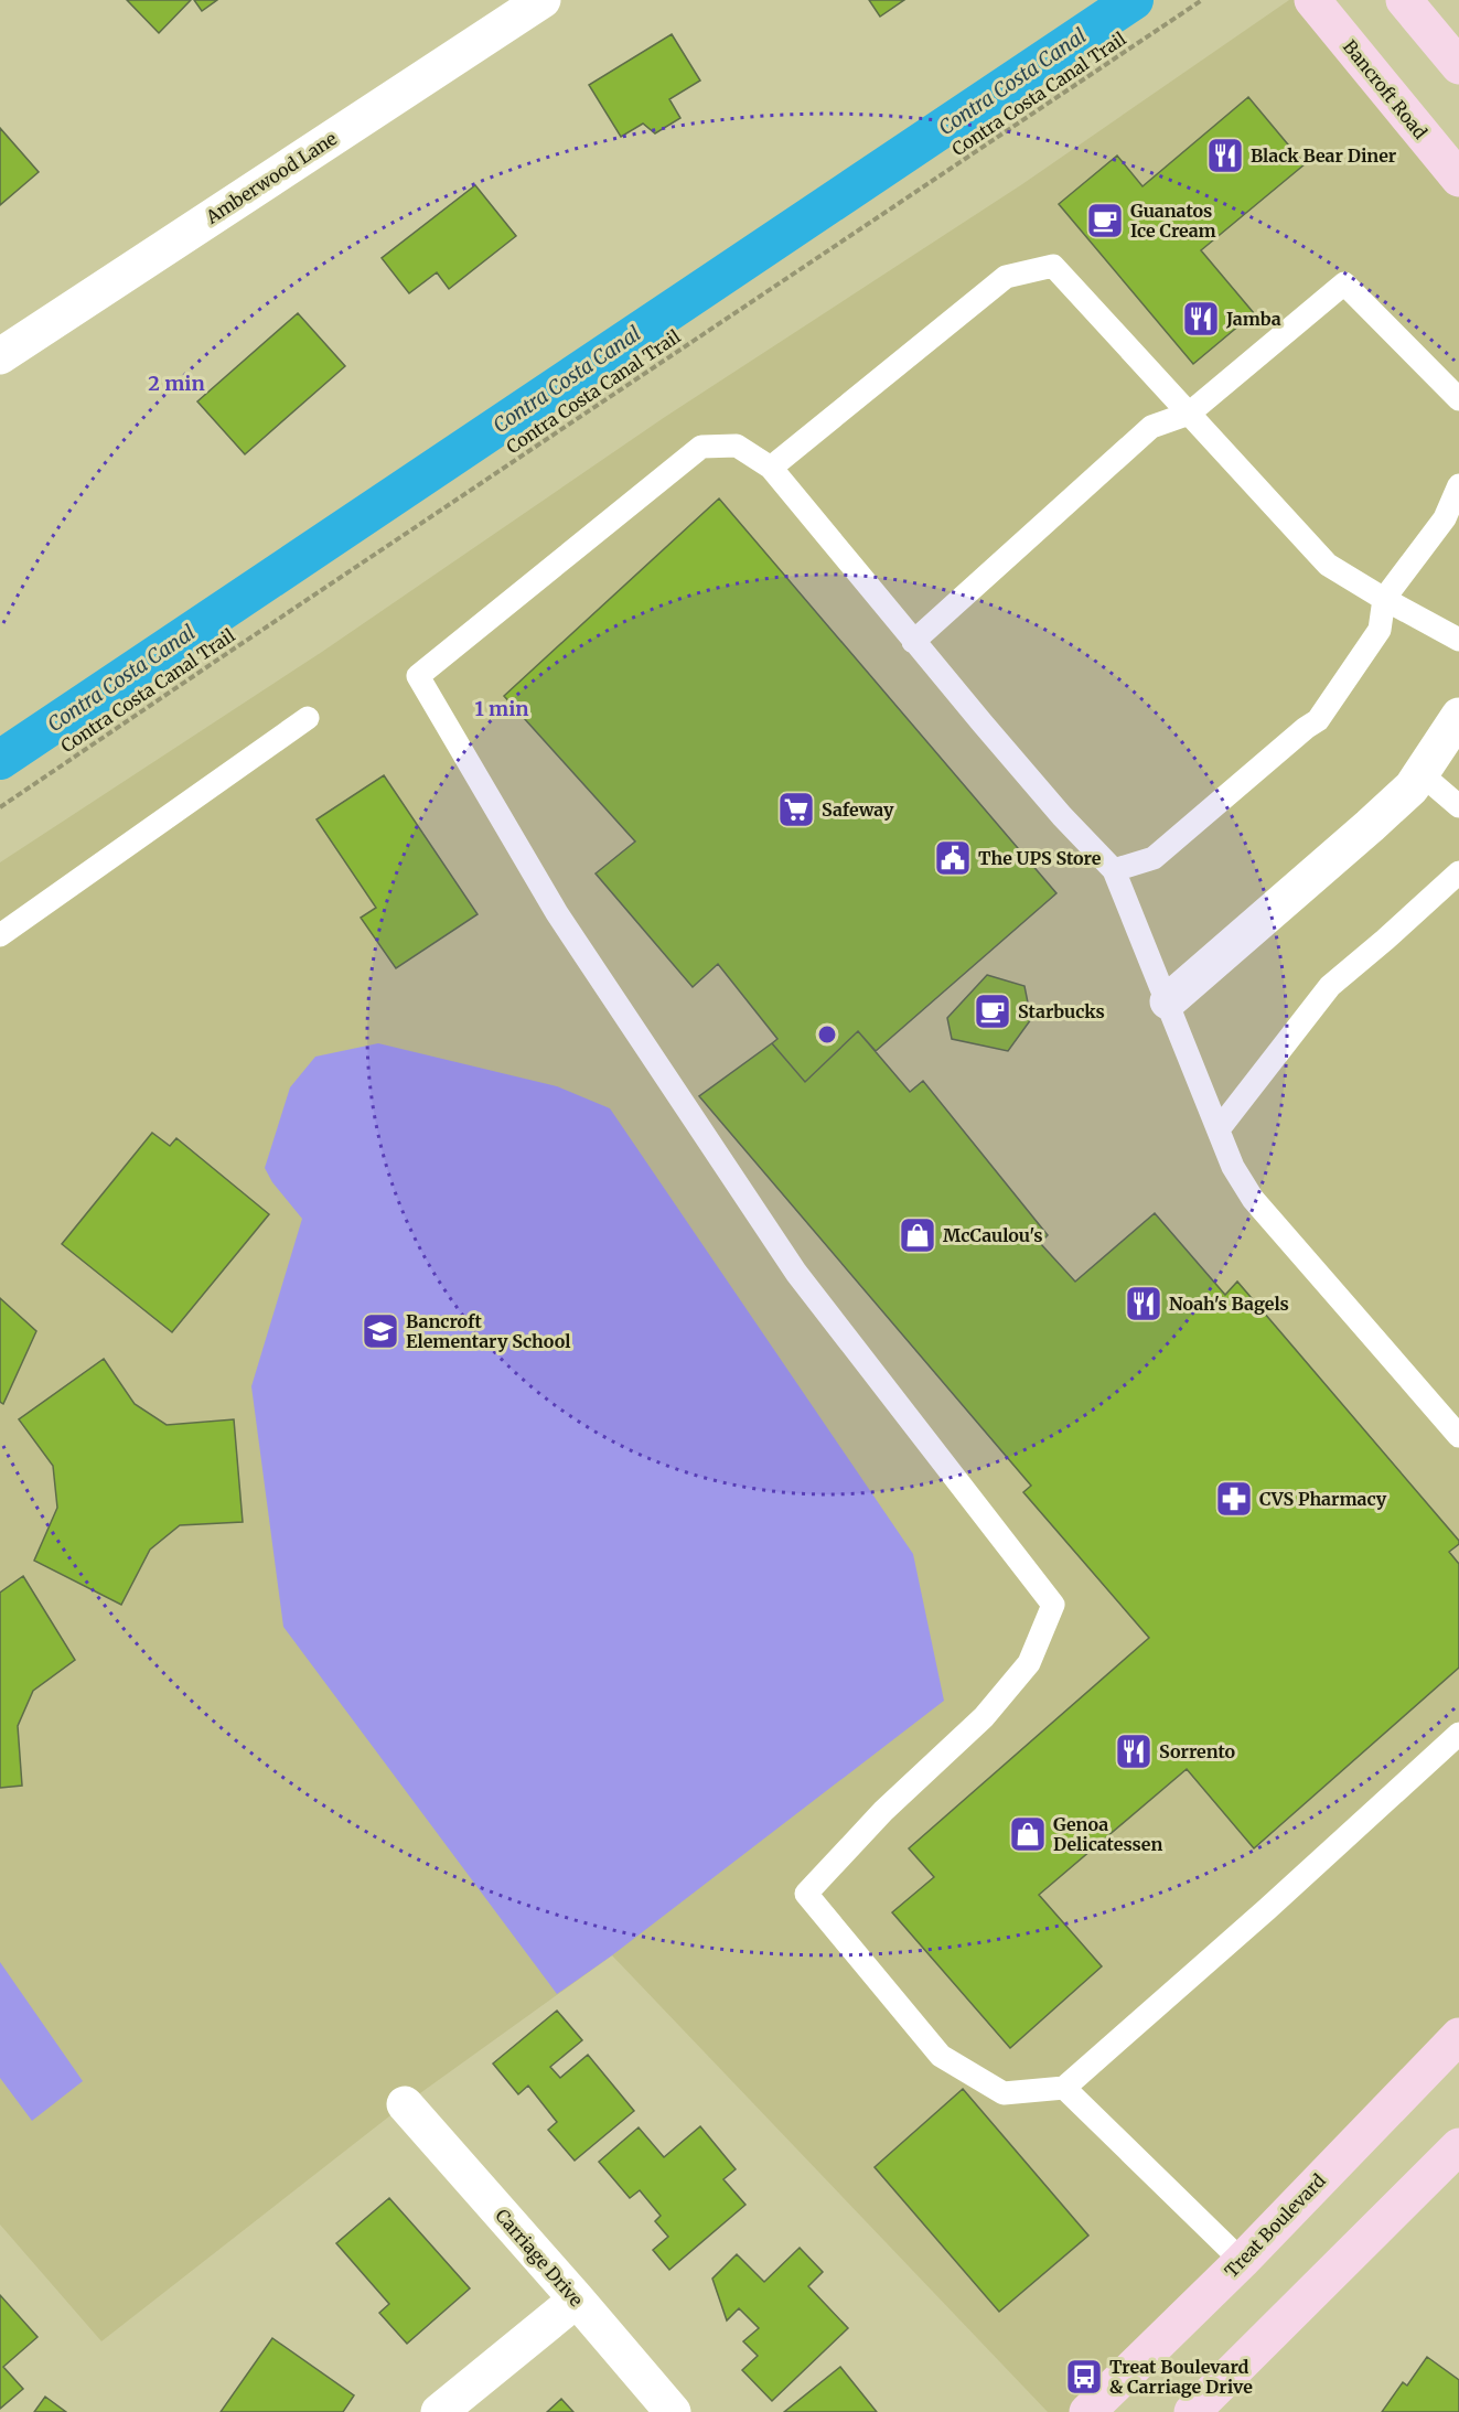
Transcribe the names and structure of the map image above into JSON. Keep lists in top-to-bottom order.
{
  "streets": {
    "main road": ["Bancroft Road", "Treat Boulevard"],
    "street": ["Amberwood Lane", "Carriage Drive"],
    "path": ["Contra Costa Canal Trail"]
  },
  "water": ["Contra Costa Canal"],
  "places": {
    "restaurant": [
      "Black Bear Diner",
      "Jamba",
      "Noah's Bagels",
      "Sorrento"
    ],
    "cafe": ["Guanatos Ice Cream", "Starbucks"],
    "supermarket": ["Safeway"],
    "public building": ["The UPS Store"],
    "shop": ["McCaulou's", "Genoa Delicatessen"],
    "school or university": ["Bancroft Elementary School"],
    "pharmacy": ["CVS Pharmacy"],
    "bus stop": ["Treat Boulevard & Carriage Drive"]
  },
  "rings": ["2 min", "1 min"]
}
